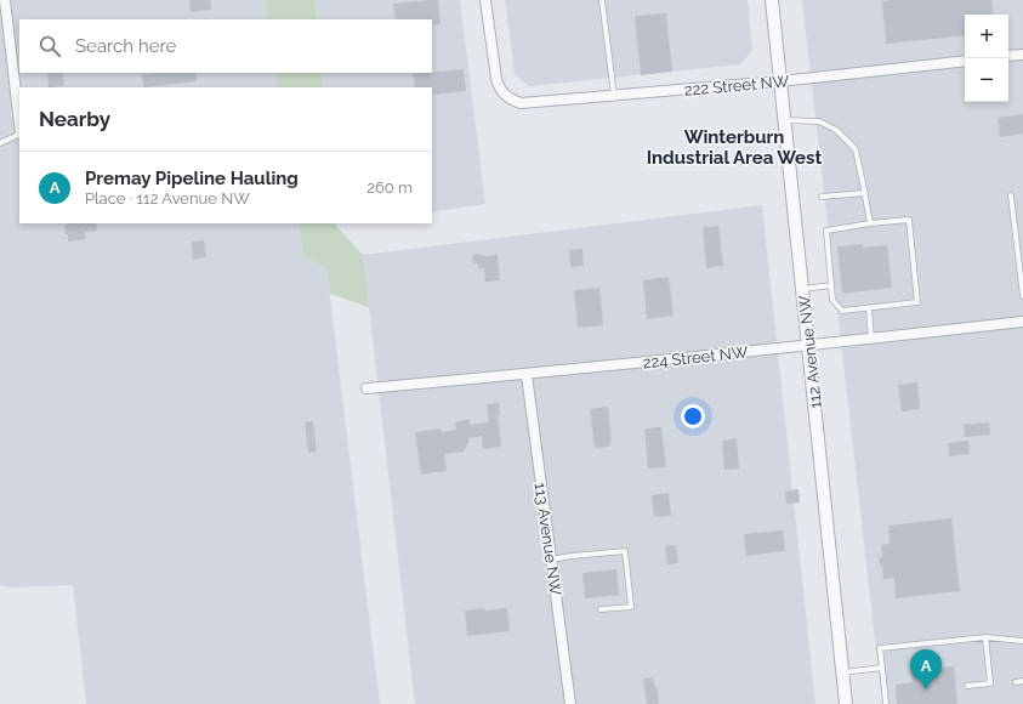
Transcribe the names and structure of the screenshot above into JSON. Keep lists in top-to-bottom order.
{
  "streets": {
    "street": [
      "222 Street NW",
      "112 Avenue NW",
      "224 Street NW",
      "113 Avenue NW"
    ]
  },
  "crossings": [
    ["222 Street NW", "112 Avenue NW"],
    ["112 Avenue NW", "224 Street NW"],
    ["224 Street NW", "113 Avenue NW"]
  ],
  "districts": ["Winterburn Industrial Area West"],
  "page": {
    "map_buttons": ["+", "−"],
    "search": "Search here",
    "heading": "Nearby",
    "list": [
      {
        "mark": "A",
        "name": "Premay Pipeline Hauling",
        "note": "Place · 112 Avenue NW",
        "value": "260 m"
      }
    ],
    "pins": "A"
  }
}
